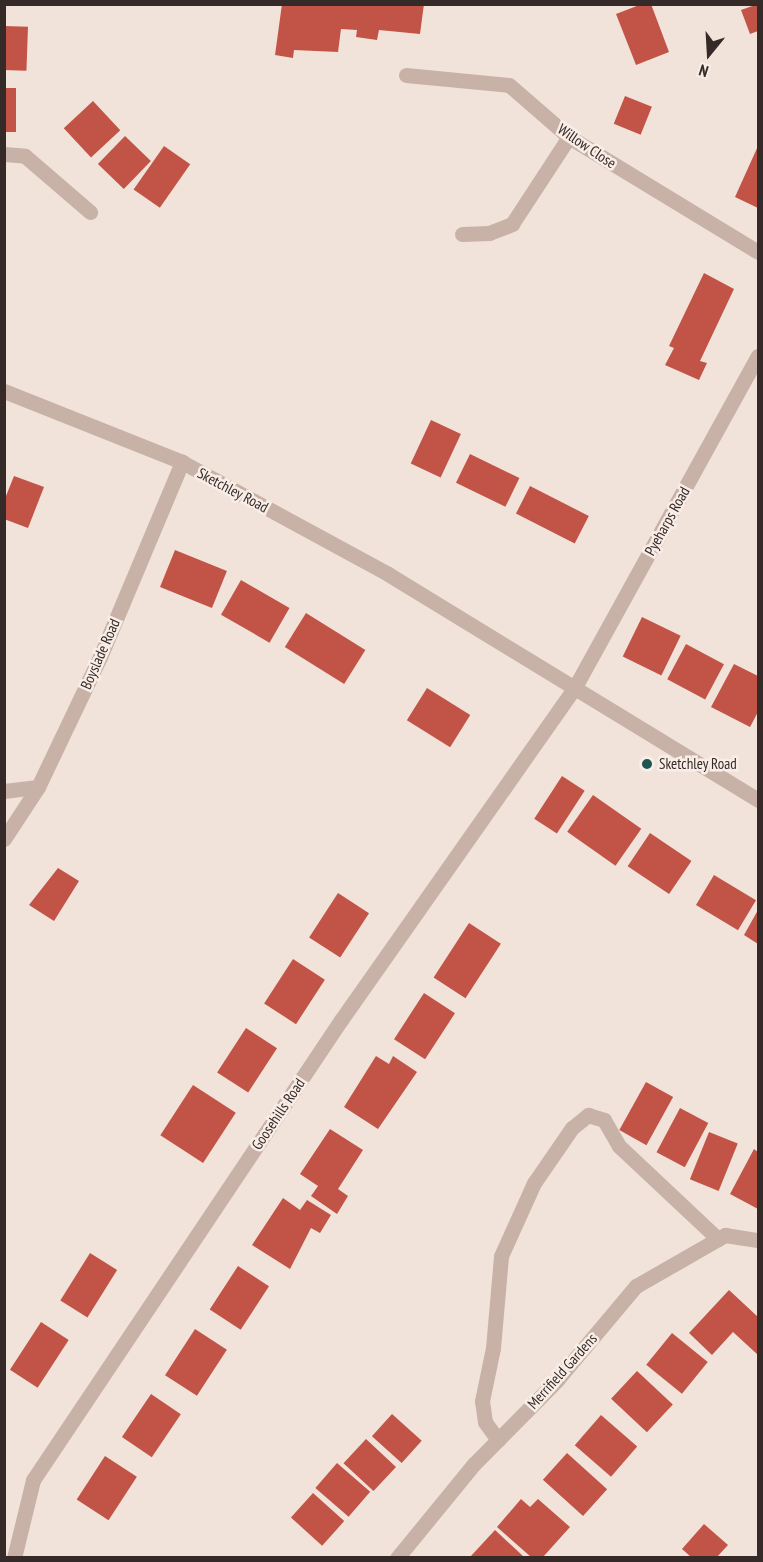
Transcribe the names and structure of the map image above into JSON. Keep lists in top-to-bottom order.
{
  "streets": {
    "street": [
      "Willow Close",
      "Sketchley Road",
      "Pyeharps Road",
      "Boyslade Road",
      "Goosehills Road",
      "Merrifield Gardens"
    ]
  },
  "crossings": [
    ["Sketchley Road", "Pyeharps Road"],
    ["Sketchley Road", "Boyslade Road"],
    ["Sketchley Road", "Goosehills Road"],
    ["Pyeharps Road", "Goosehills Road"]
  ],
  "places": ["Sketchley Road"],
  "north": "bottom"
}
